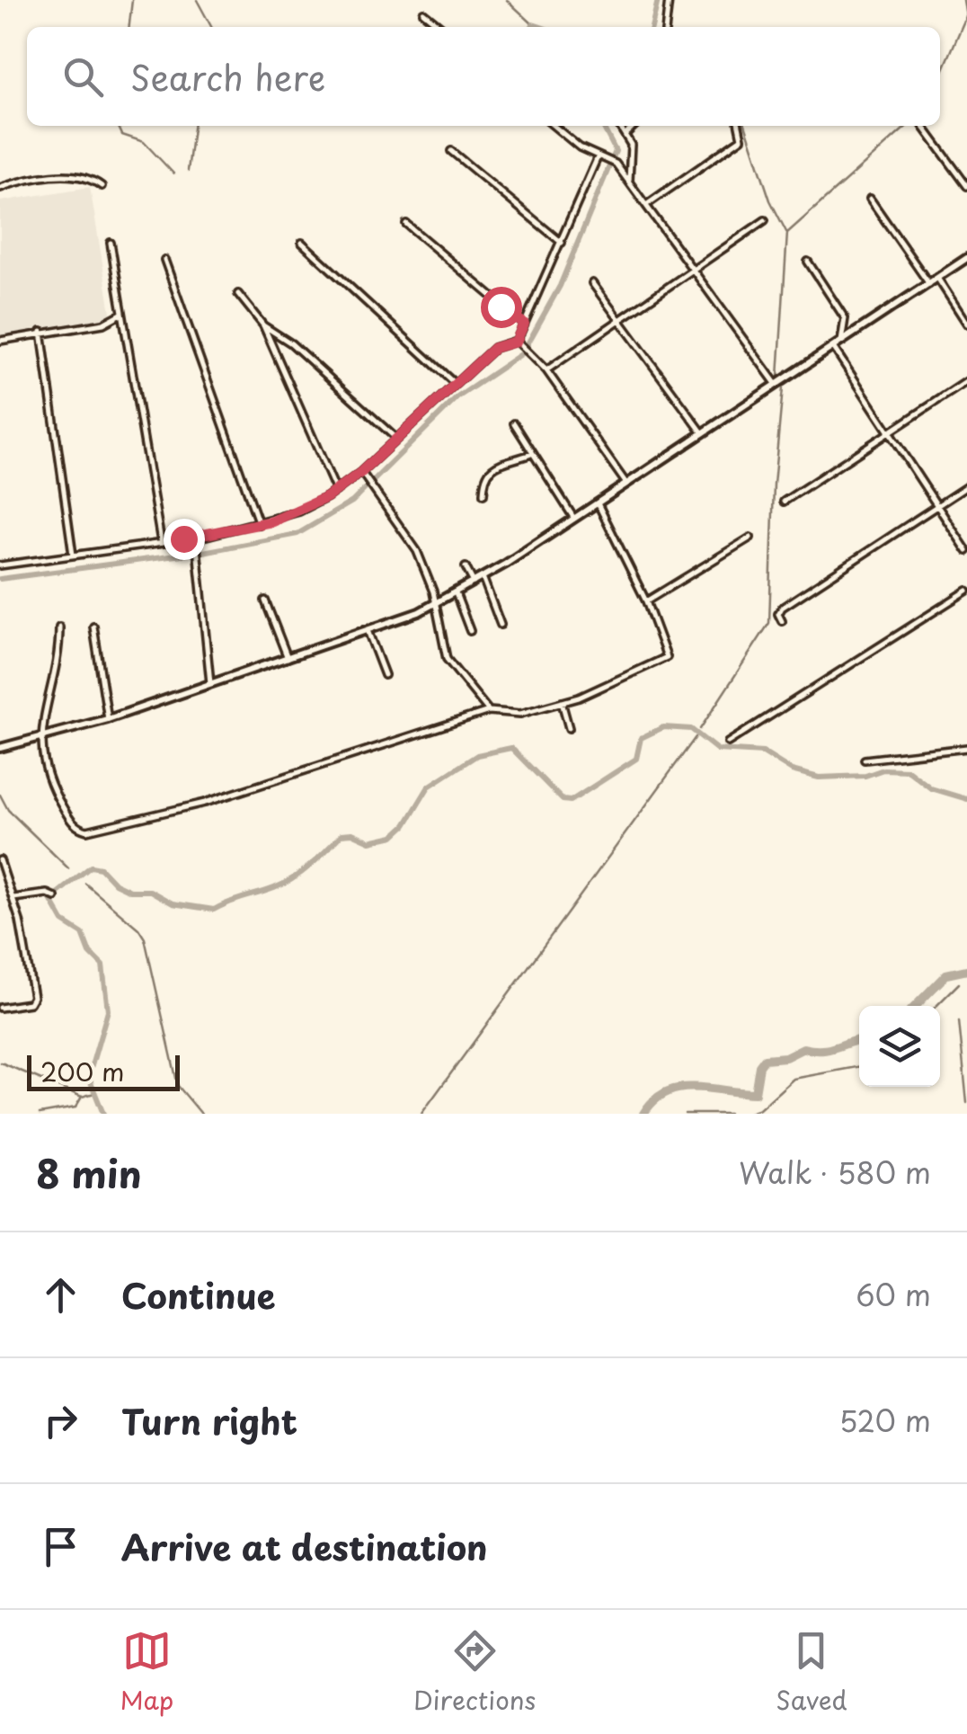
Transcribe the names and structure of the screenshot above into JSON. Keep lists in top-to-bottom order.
{
  "scale_bar": "200 m",
  "page": {
    "search": "Search here",
    "scale": "200 m",
    "heading": ["8 min", "Walk · 580 m"],
    "list": [
      ["Continue", "60 m"],
      ["Turn right", "520 m"],
      "Arrive at destination"
    ],
    "nav": ["Map", "Directions", "Saved"]
  }
}
